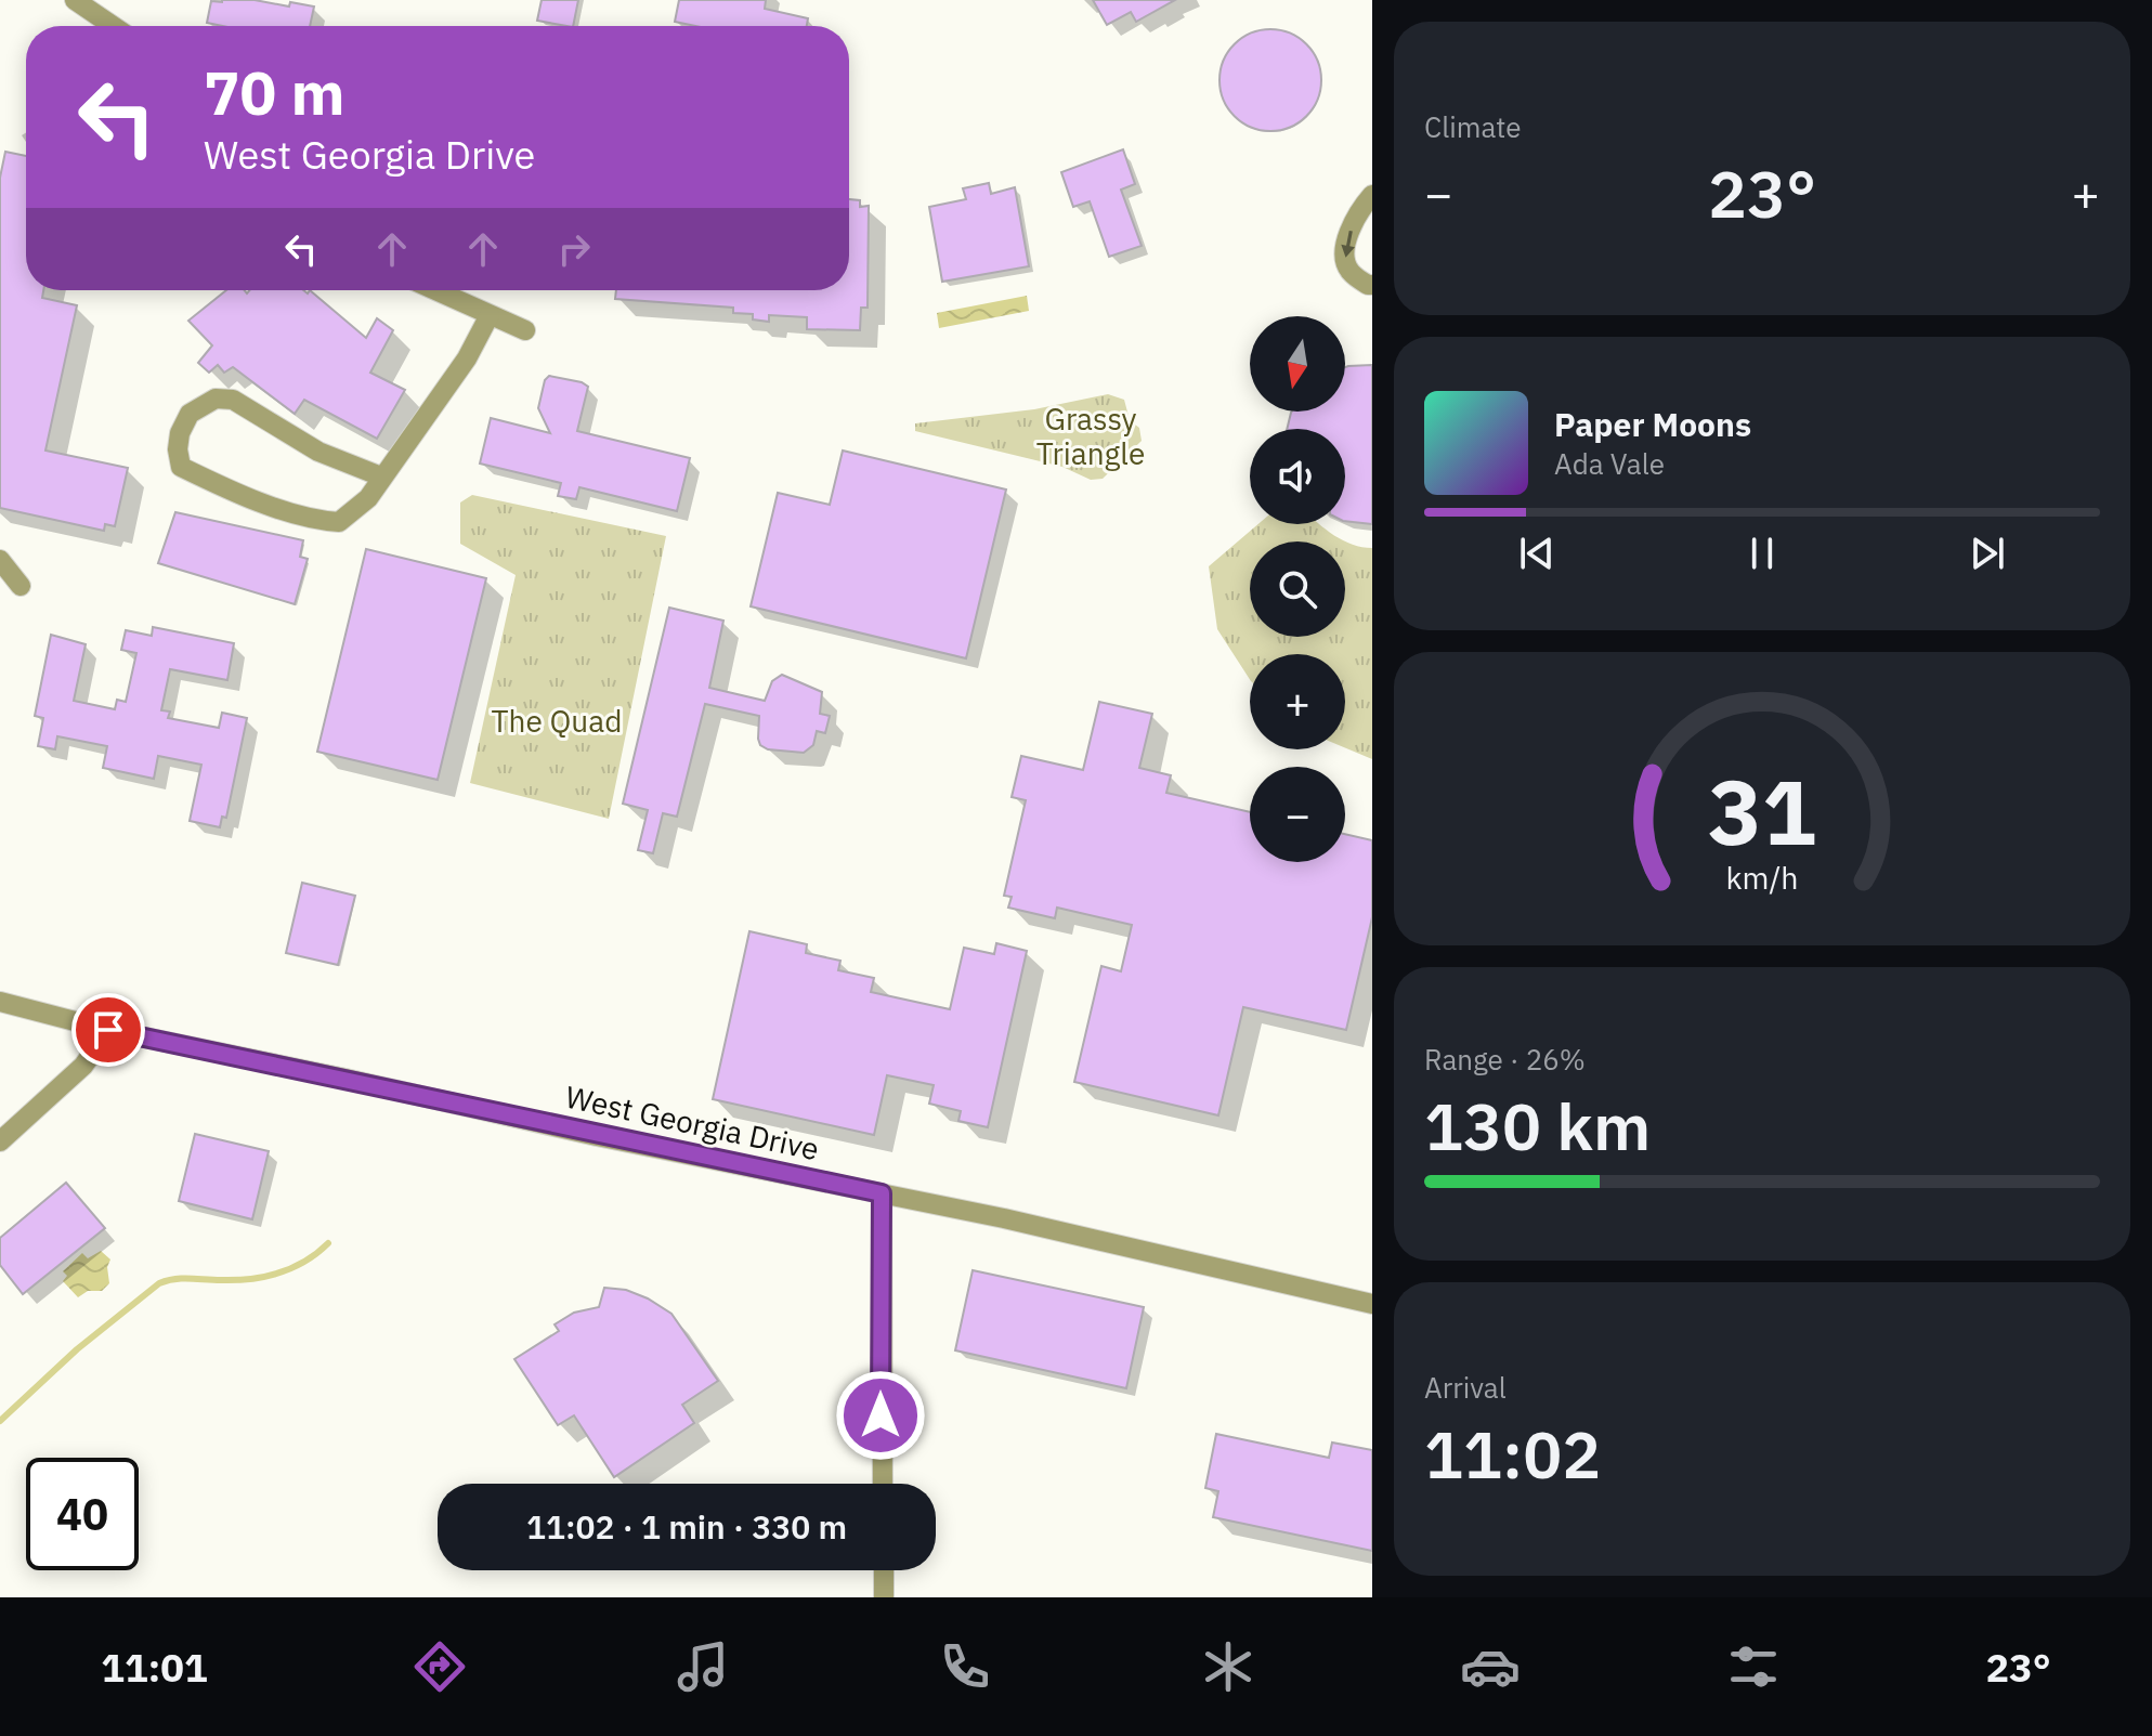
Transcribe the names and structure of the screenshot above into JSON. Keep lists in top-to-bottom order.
{
  "streets": {
    "street": ["West Georgia Drive"]
  },
  "parks": ["Grassy Triangle", "The Quad"],
  "north": "bottom",
  "page": {
    "tile": [
      "Climate",
      ["Range · 26%", "130 km"],
      ["Arrival", "11:02"]
    ],
    "turn": ["70 m", "West Georgia Drive"],
    "heat": ["−", "23°", "+"],
    "map_buttons": ["+", "−"],
    "song": ["Paper Moons", "Ada Vale"],
    "limit": "40",
    "trip": "11:02 · 1 min · 330 m",
    "tabs": ["11:01", "23°"],
    "gauge": ["31", "km/h"]
  }
}
